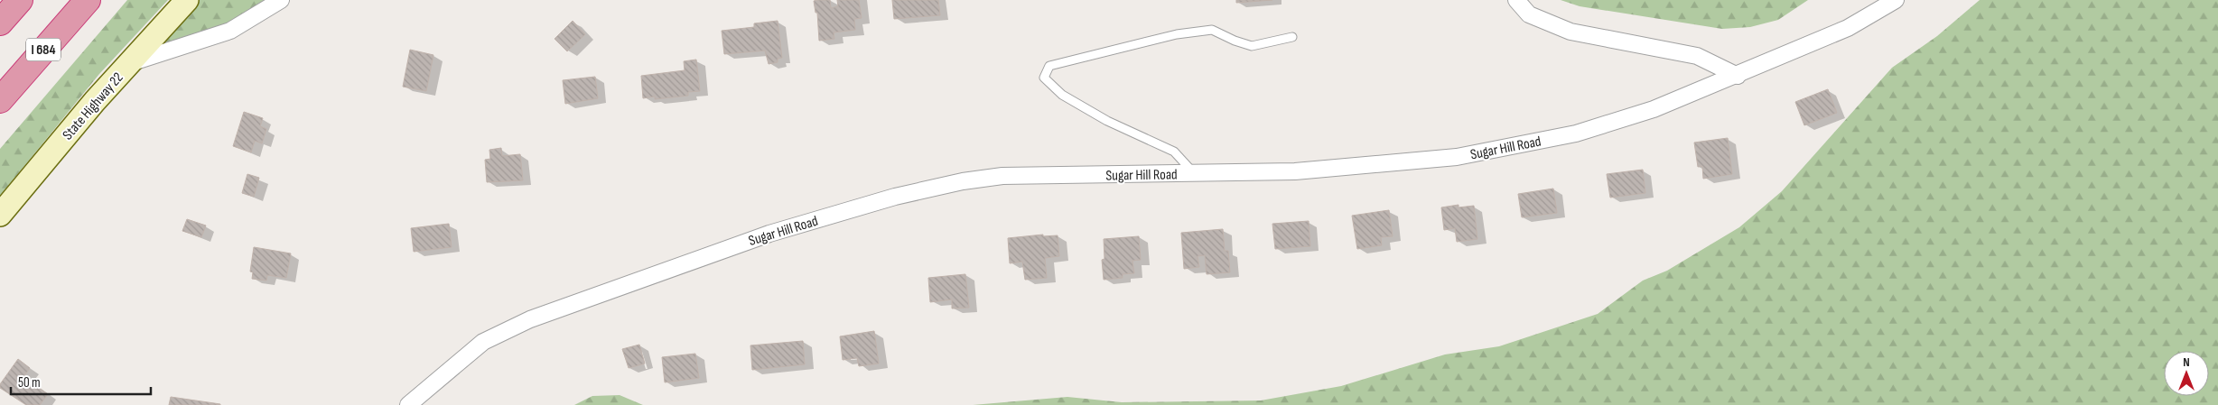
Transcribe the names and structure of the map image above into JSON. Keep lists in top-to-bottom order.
{
  "streets": {
    "highway": ["I 684"],
    "main road": ["State Highway 22"],
    "street": ["Sugar Hill Road"]
  },
  "scale_bar": "50 m",
  "north": "top"
}
